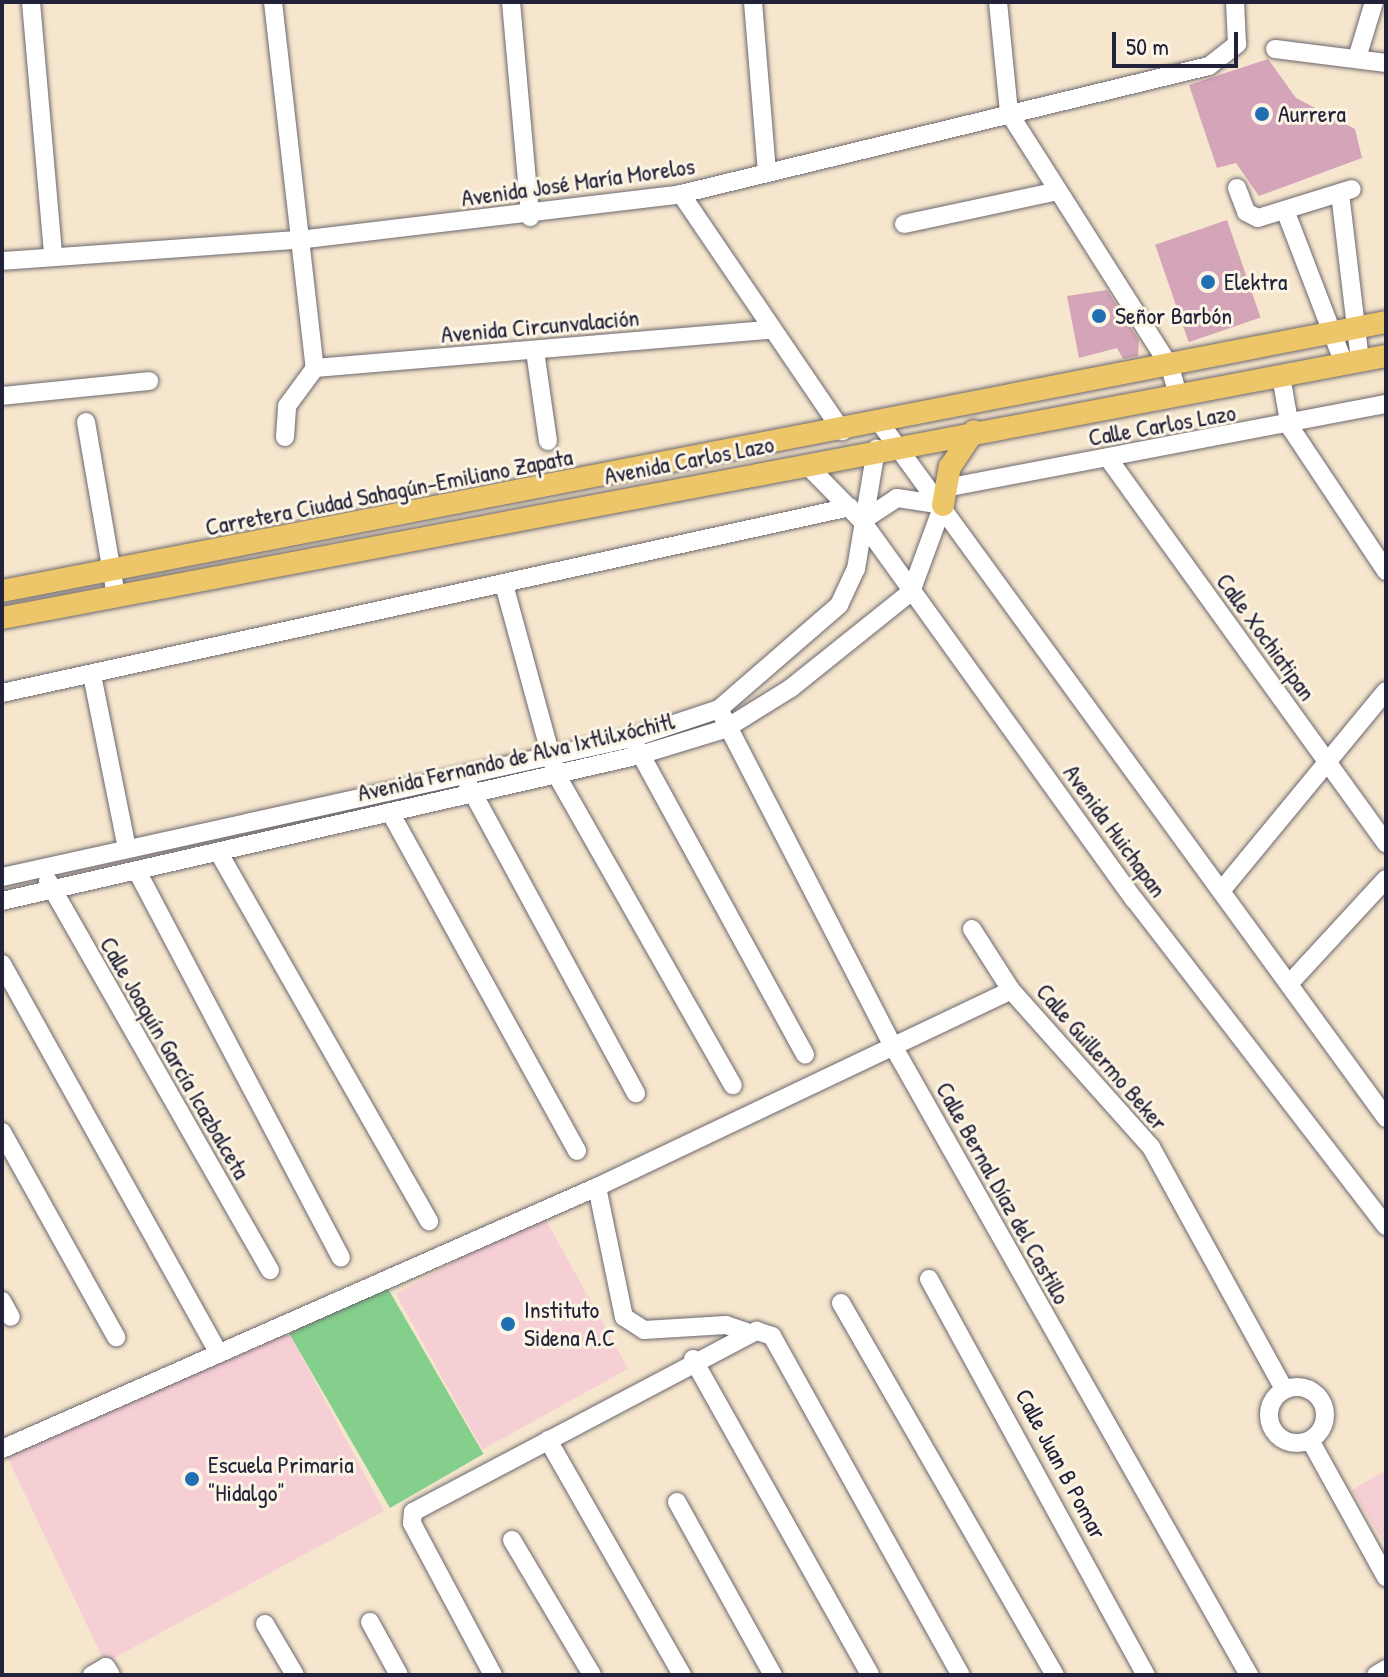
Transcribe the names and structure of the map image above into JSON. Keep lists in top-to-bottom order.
{
  "streets": {
    "main road": ["Avenida Carlos Lazo", "Carretera Ciudad Sahagún-Emiliano Zapata"],
    "street": [
      "Avenida José María Morelos",
      "Avenida Circunvalación",
      "Calle Carlos Lazo",
      "Calle Xochiatipan",
      "Avenida Fernando de Alva Ixtlilxóchitl",
      "Avenida Huichapan",
      "Calle Guillermo Beker",
      "Calle Joaquín García Icazbalceta",
      "Calle Bernal Díaz del Castillo",
      "Calle Juan B Pomar"
    ]
  },
  "crossings": [
    ["Calle Carlos Lazo", "Calle Xochiatipan"],
    ["Calle Carlos Lazo", "Avenida Fernando de Alva Ixtlilxóchitl"],
    ["Calle Carlos Lazo", "Avenida Huichapan"],
    ["Avenida Carlos Lazo", "Carretera Ciudad Sahagún-Emiliano Zapata"],
    ["Avenida Carlos Lazo", "Avenida Fernando de Alva Ixtlilxóchitl"],
    ["Avenida Carlos Lazo", "Avenida Huichapan"],
    ["Carretera Ciudad Sahagún-Emiliano Zapata", "Avenida Fernando de Alva Ixtlilxóchitl"],
    ["Carretera Ciudad Sahagún-Emiliano Zapata", "Avenida Huichapan"],
    ["Avenida Fernando de Alva Ixtlilxóchitl", "Avenida Huichapan"],
    ["Avenida Fernando de Alva Ixtlilxóchitl", "Calle Joaquín García Icazbalceta"],
    ["Avenida Fernando de Alva Ixtlilxóchitl", "Calle Bernal Díaz del Castillo"]
  ],
  "places": [
    "Aurrera",
    "Elektra",
    "Señor Barbón",
    "Instituto Sidena A.C",
    "Escuela Primaria \"Hidalgo\""
  ],
  "scale_bar": "50 m"
}
